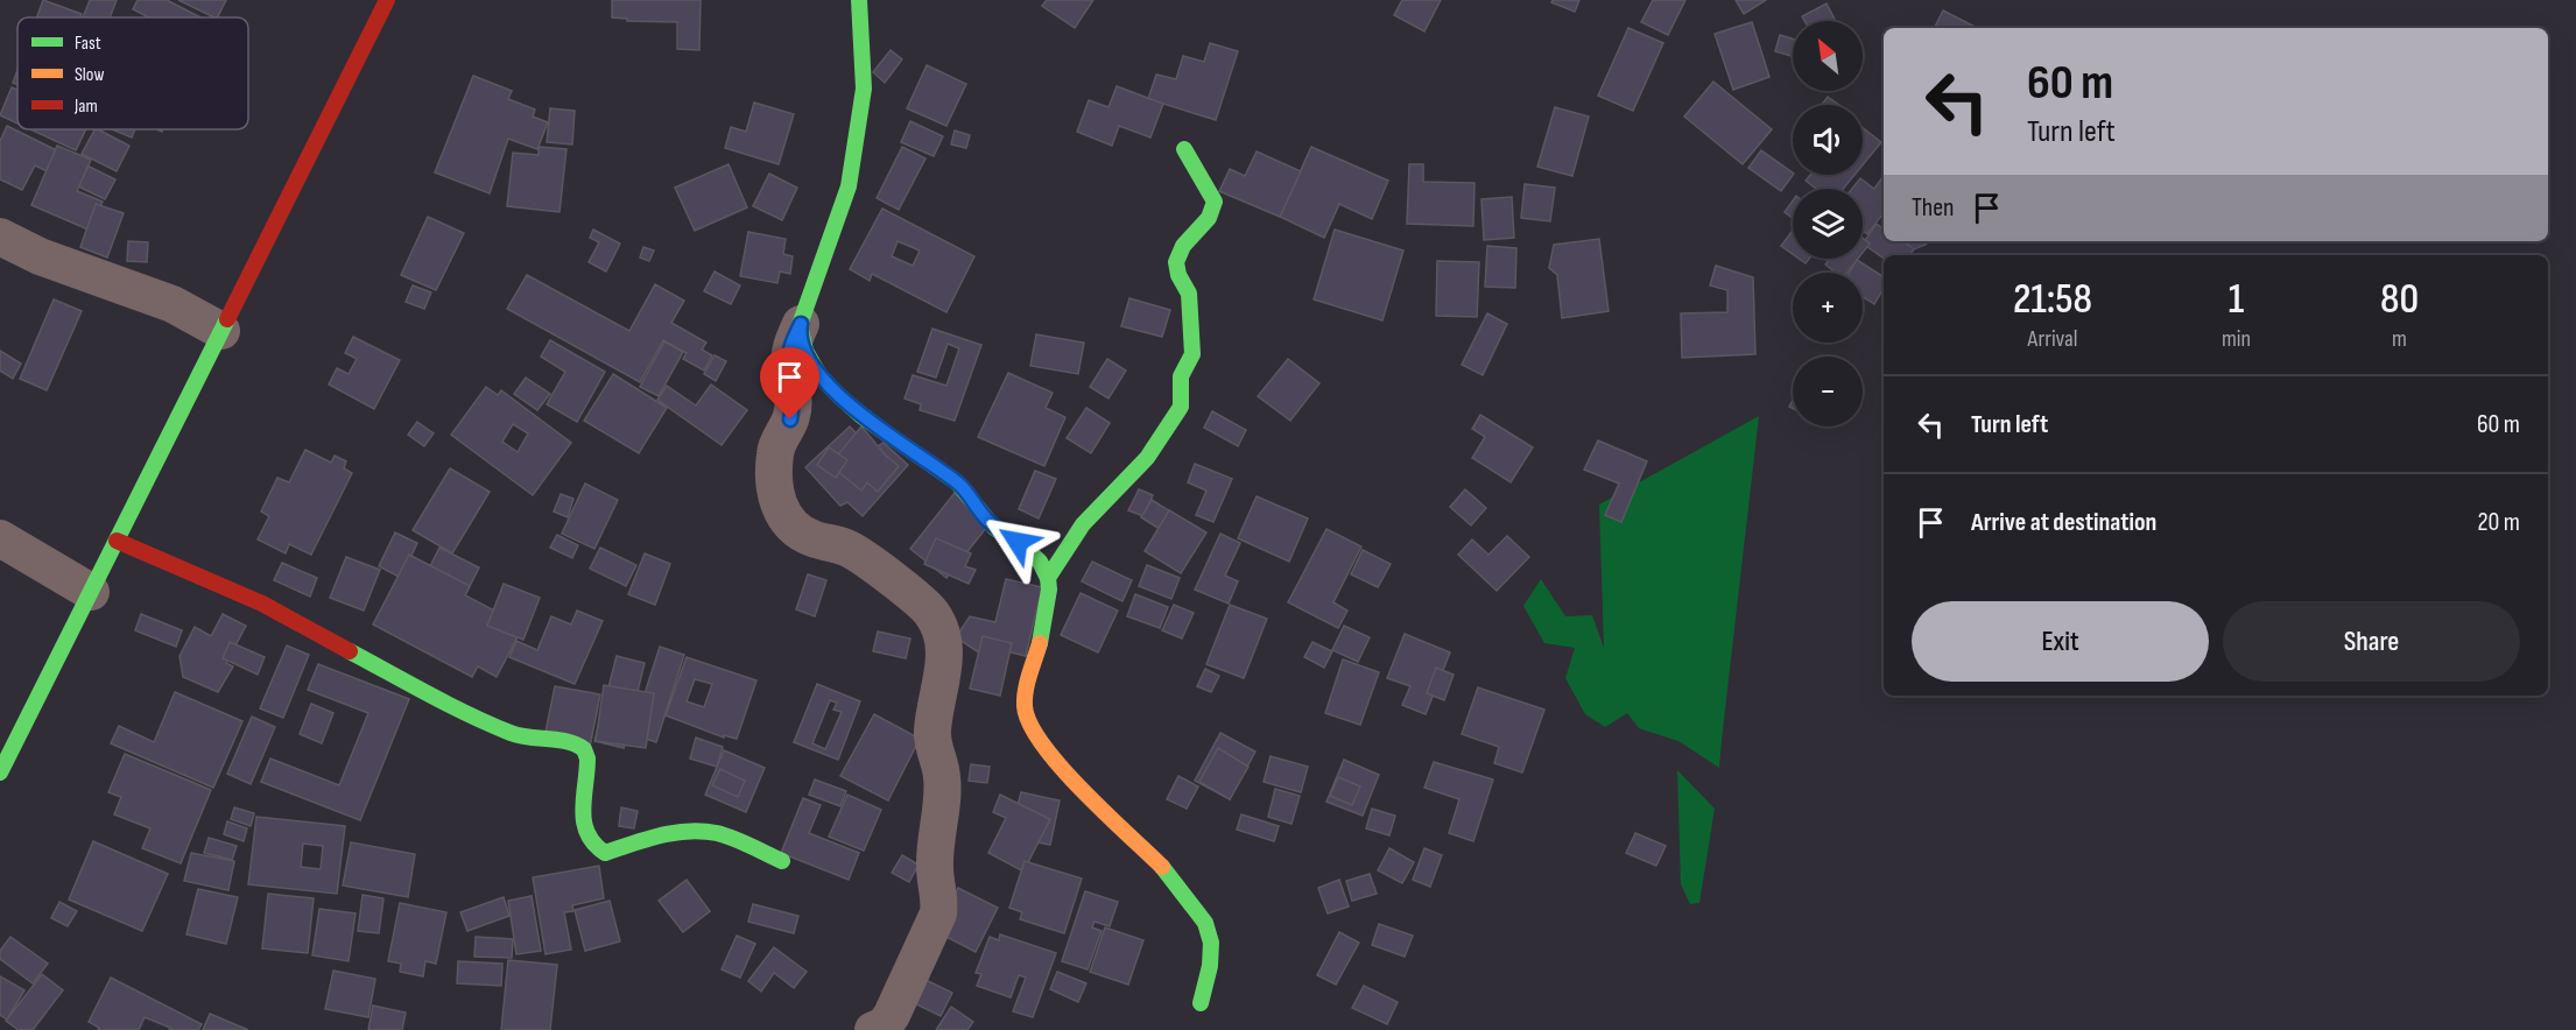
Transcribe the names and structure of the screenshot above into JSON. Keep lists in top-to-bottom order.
{
  "legend": ["Fast", "Slow", "Jam"],
  "north": "top left",
  "page": {
    "map_buttons": ["+", "−"],
    "turn": ["60 m", "Turn left"],
    "then": "Then",
    "eta": [
      "21:58",
      "Arrival",
      "1",
      "min",
      "80",
      "m"
    ],
    "list": [
      {
        "name": "Turn left",
        "value": "60 m"
      },
      {
        "name": "Arrive at destination",
        "value": "20 m"
      }
    ],
    "buttons": ["Exit", "Share"]
  }
}
